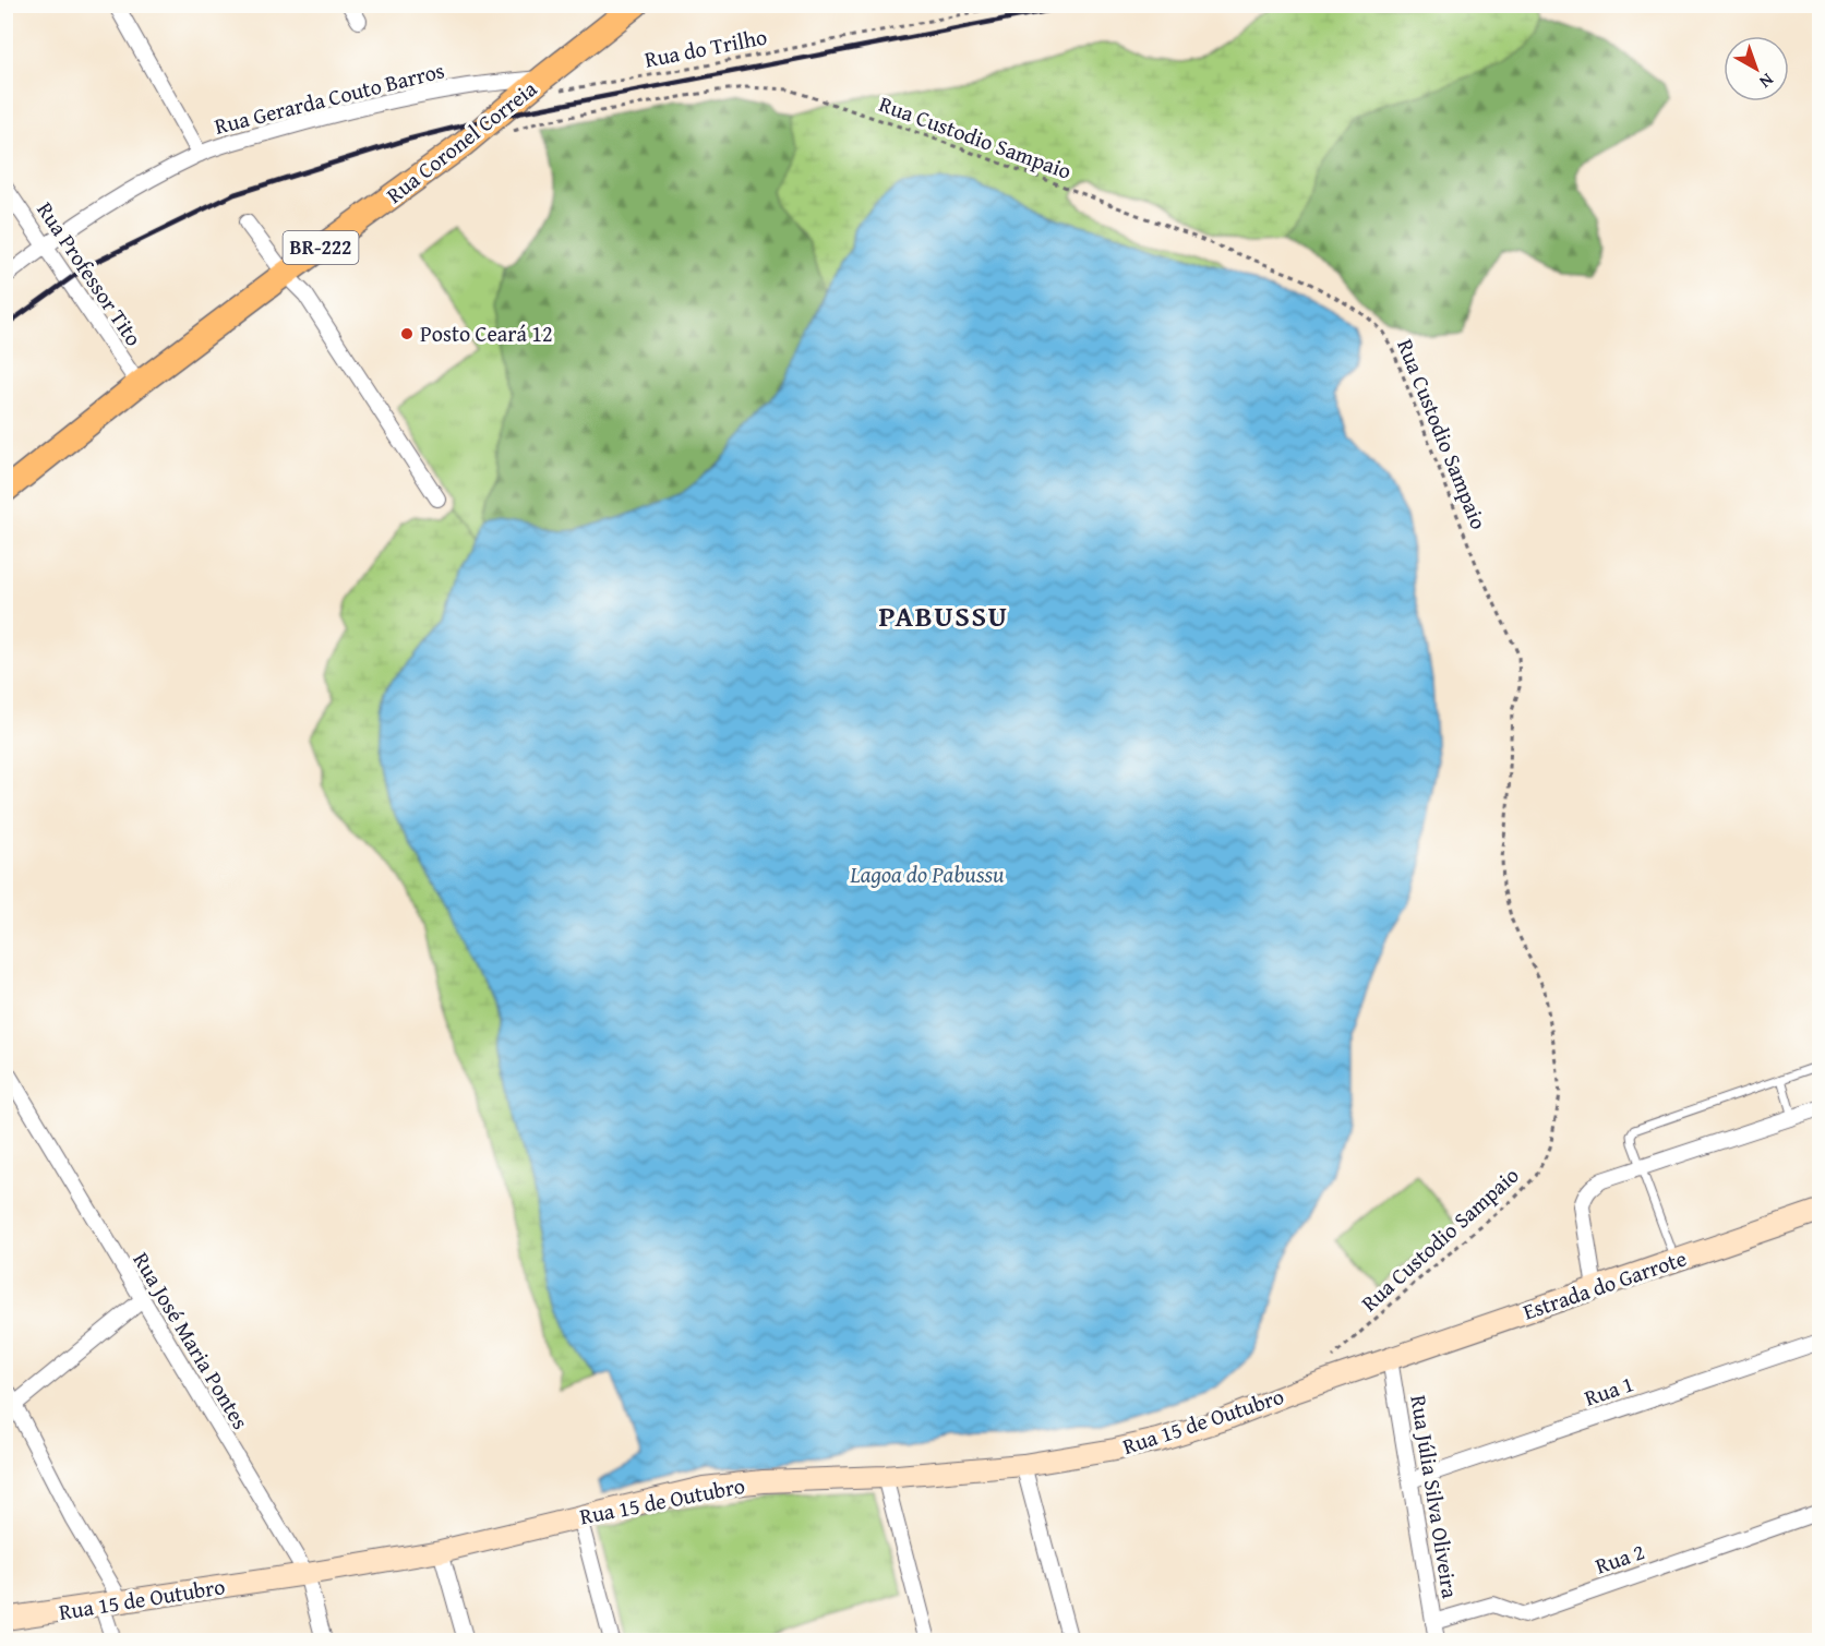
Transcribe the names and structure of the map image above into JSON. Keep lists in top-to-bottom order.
{
  "streets": {
    "main road": [
      "Rua Coronel Correia",
      "BR-222",
      "Estrada do Garrote",
      "Rua 15 de Outubro"
    ],
    "street": [
      "Rua Gerarda Couto Barros",
      "Rua Professor Tito",
      "Rua José Maria Pontes",
      "Rua 1",
      "Rua Júlia Silva Oliveira",
      "Rua 2"
    ],
    "path": ["Rua do Trilho", "Rua Custodio Sampaio"]
  },
  "crossings": [
    ["Rua do Trilho", "Rua Gerarda Couto Barros"],
    ["Rua do Trilho", "Rua Coronel Correia"],
    ["Rua Gerarda Couto Barros", "Rua Coronel Correia"],
    ["Rua Gerarda Couto Barros", "Rua Professor Tito"],
    ["Rua Coronel Correia", "Rua Professor Tito"],
    ["Estrada do Garrote", "Rua 15 de Outubro"],
    ["Estrada do Garrote", "Rua Júlia Silva Oliveira"],
    ["Rua José Maria Pontes", "Rua 15 de Outubro"],
    ["Rua 1", "Rua Júlia Silva Oliveira"],
    ["Rua 15 de Outubro", "Rua Júlia Silva Oliveira"],
    ["Rua Júlia Silva Oliveira", "Rua 2"]
  ],
  "districts": ["PABUSSU"],
  "water": ["Lagoa do Pabussu"],
  "places": ["Posto Ceará 12"],
  "north": "bottom right"
}
